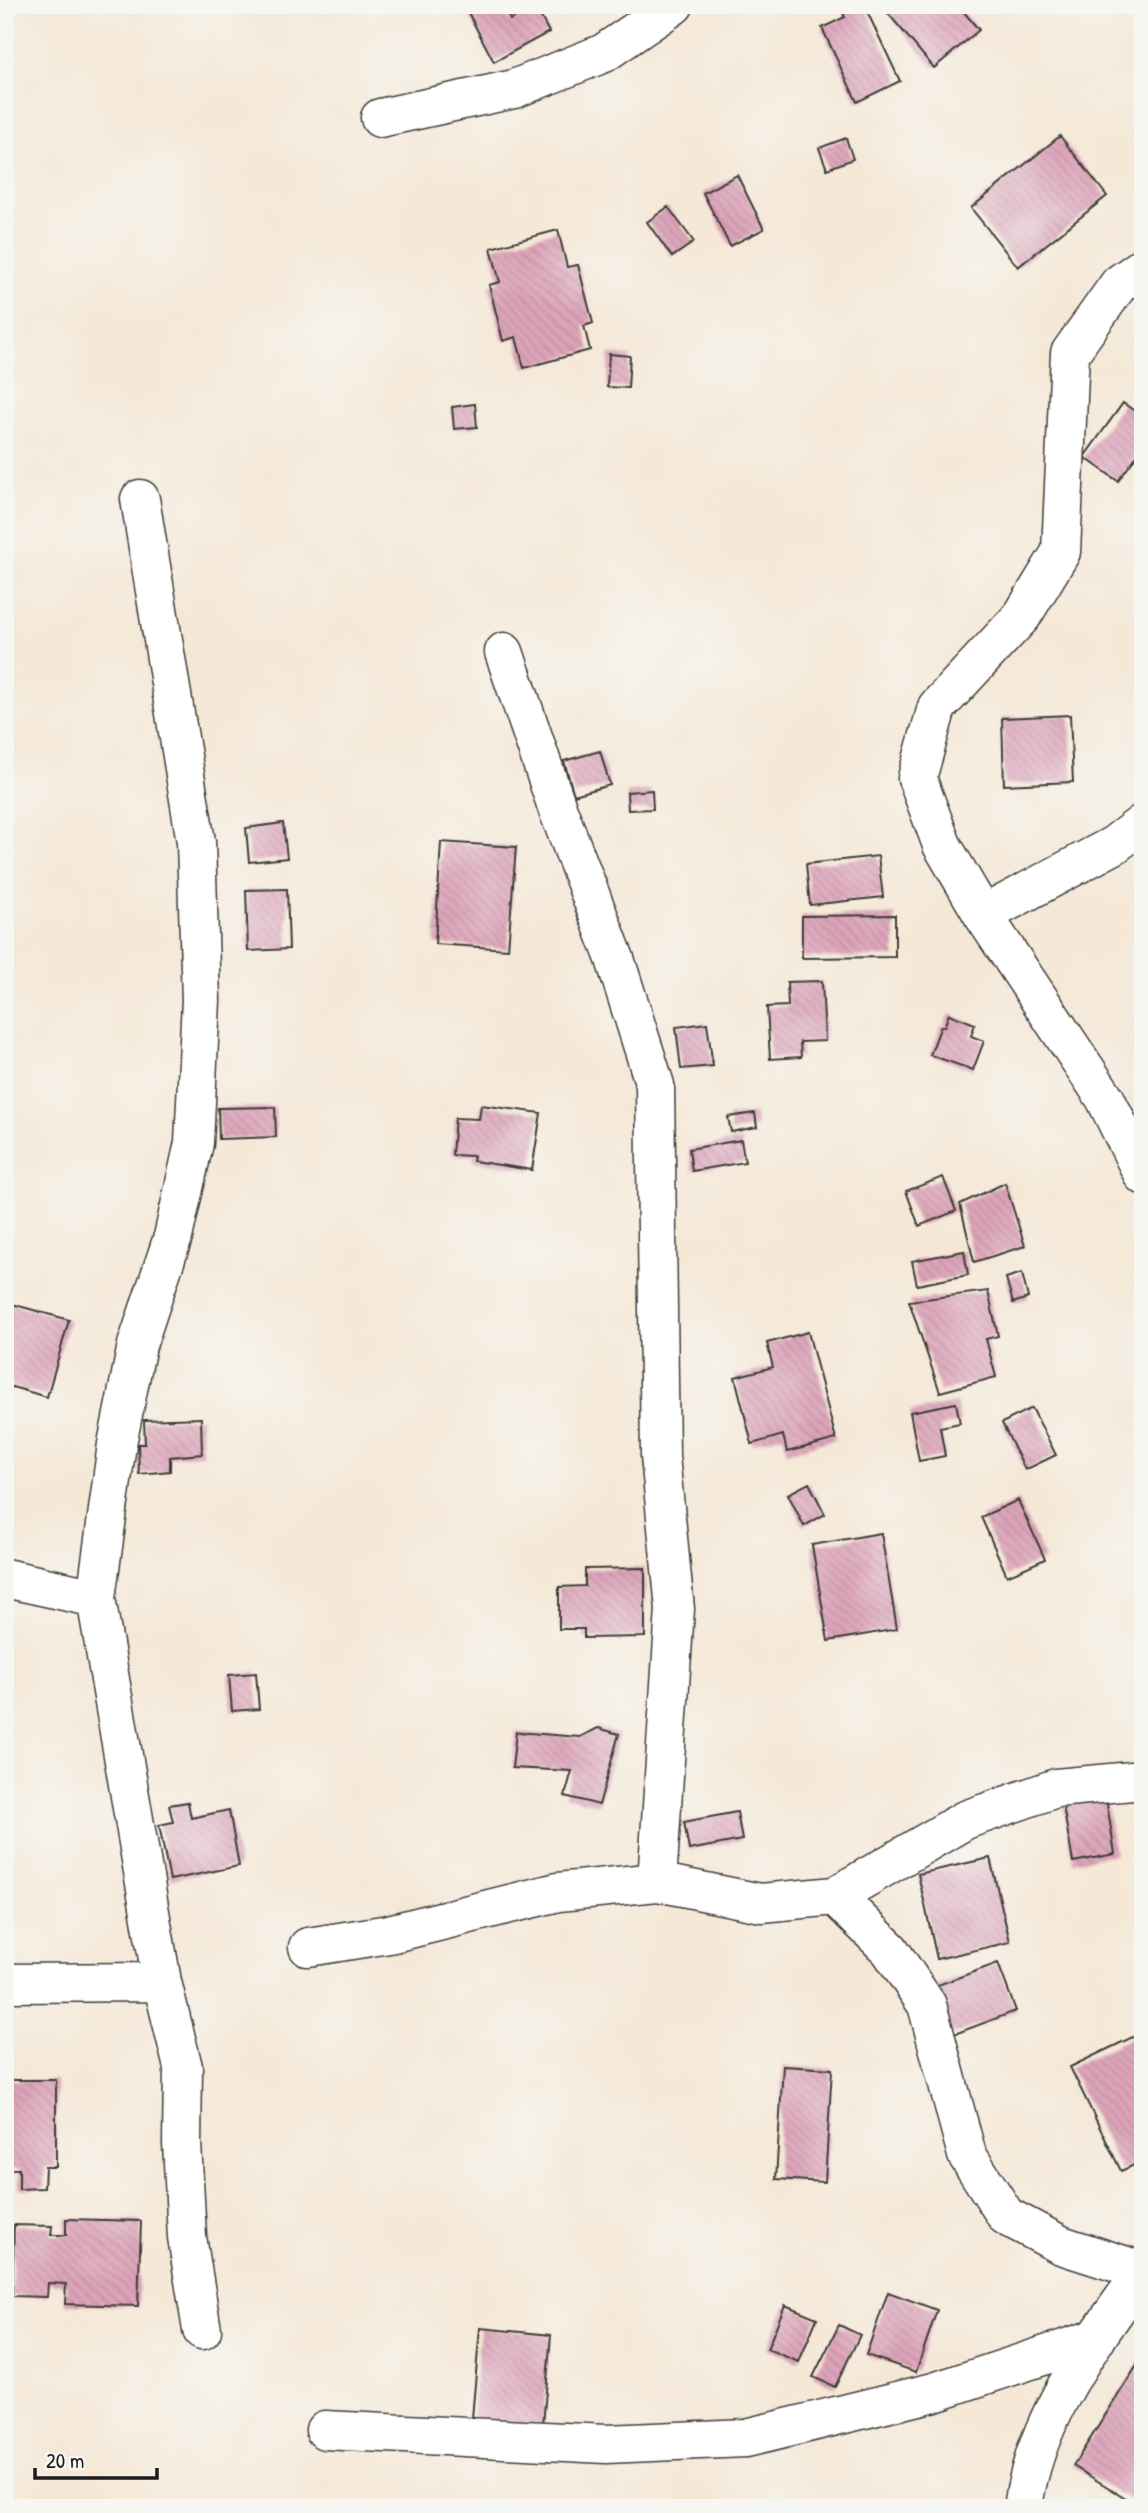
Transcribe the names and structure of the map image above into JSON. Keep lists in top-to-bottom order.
{
  "scale_bar": "20 m"
}
